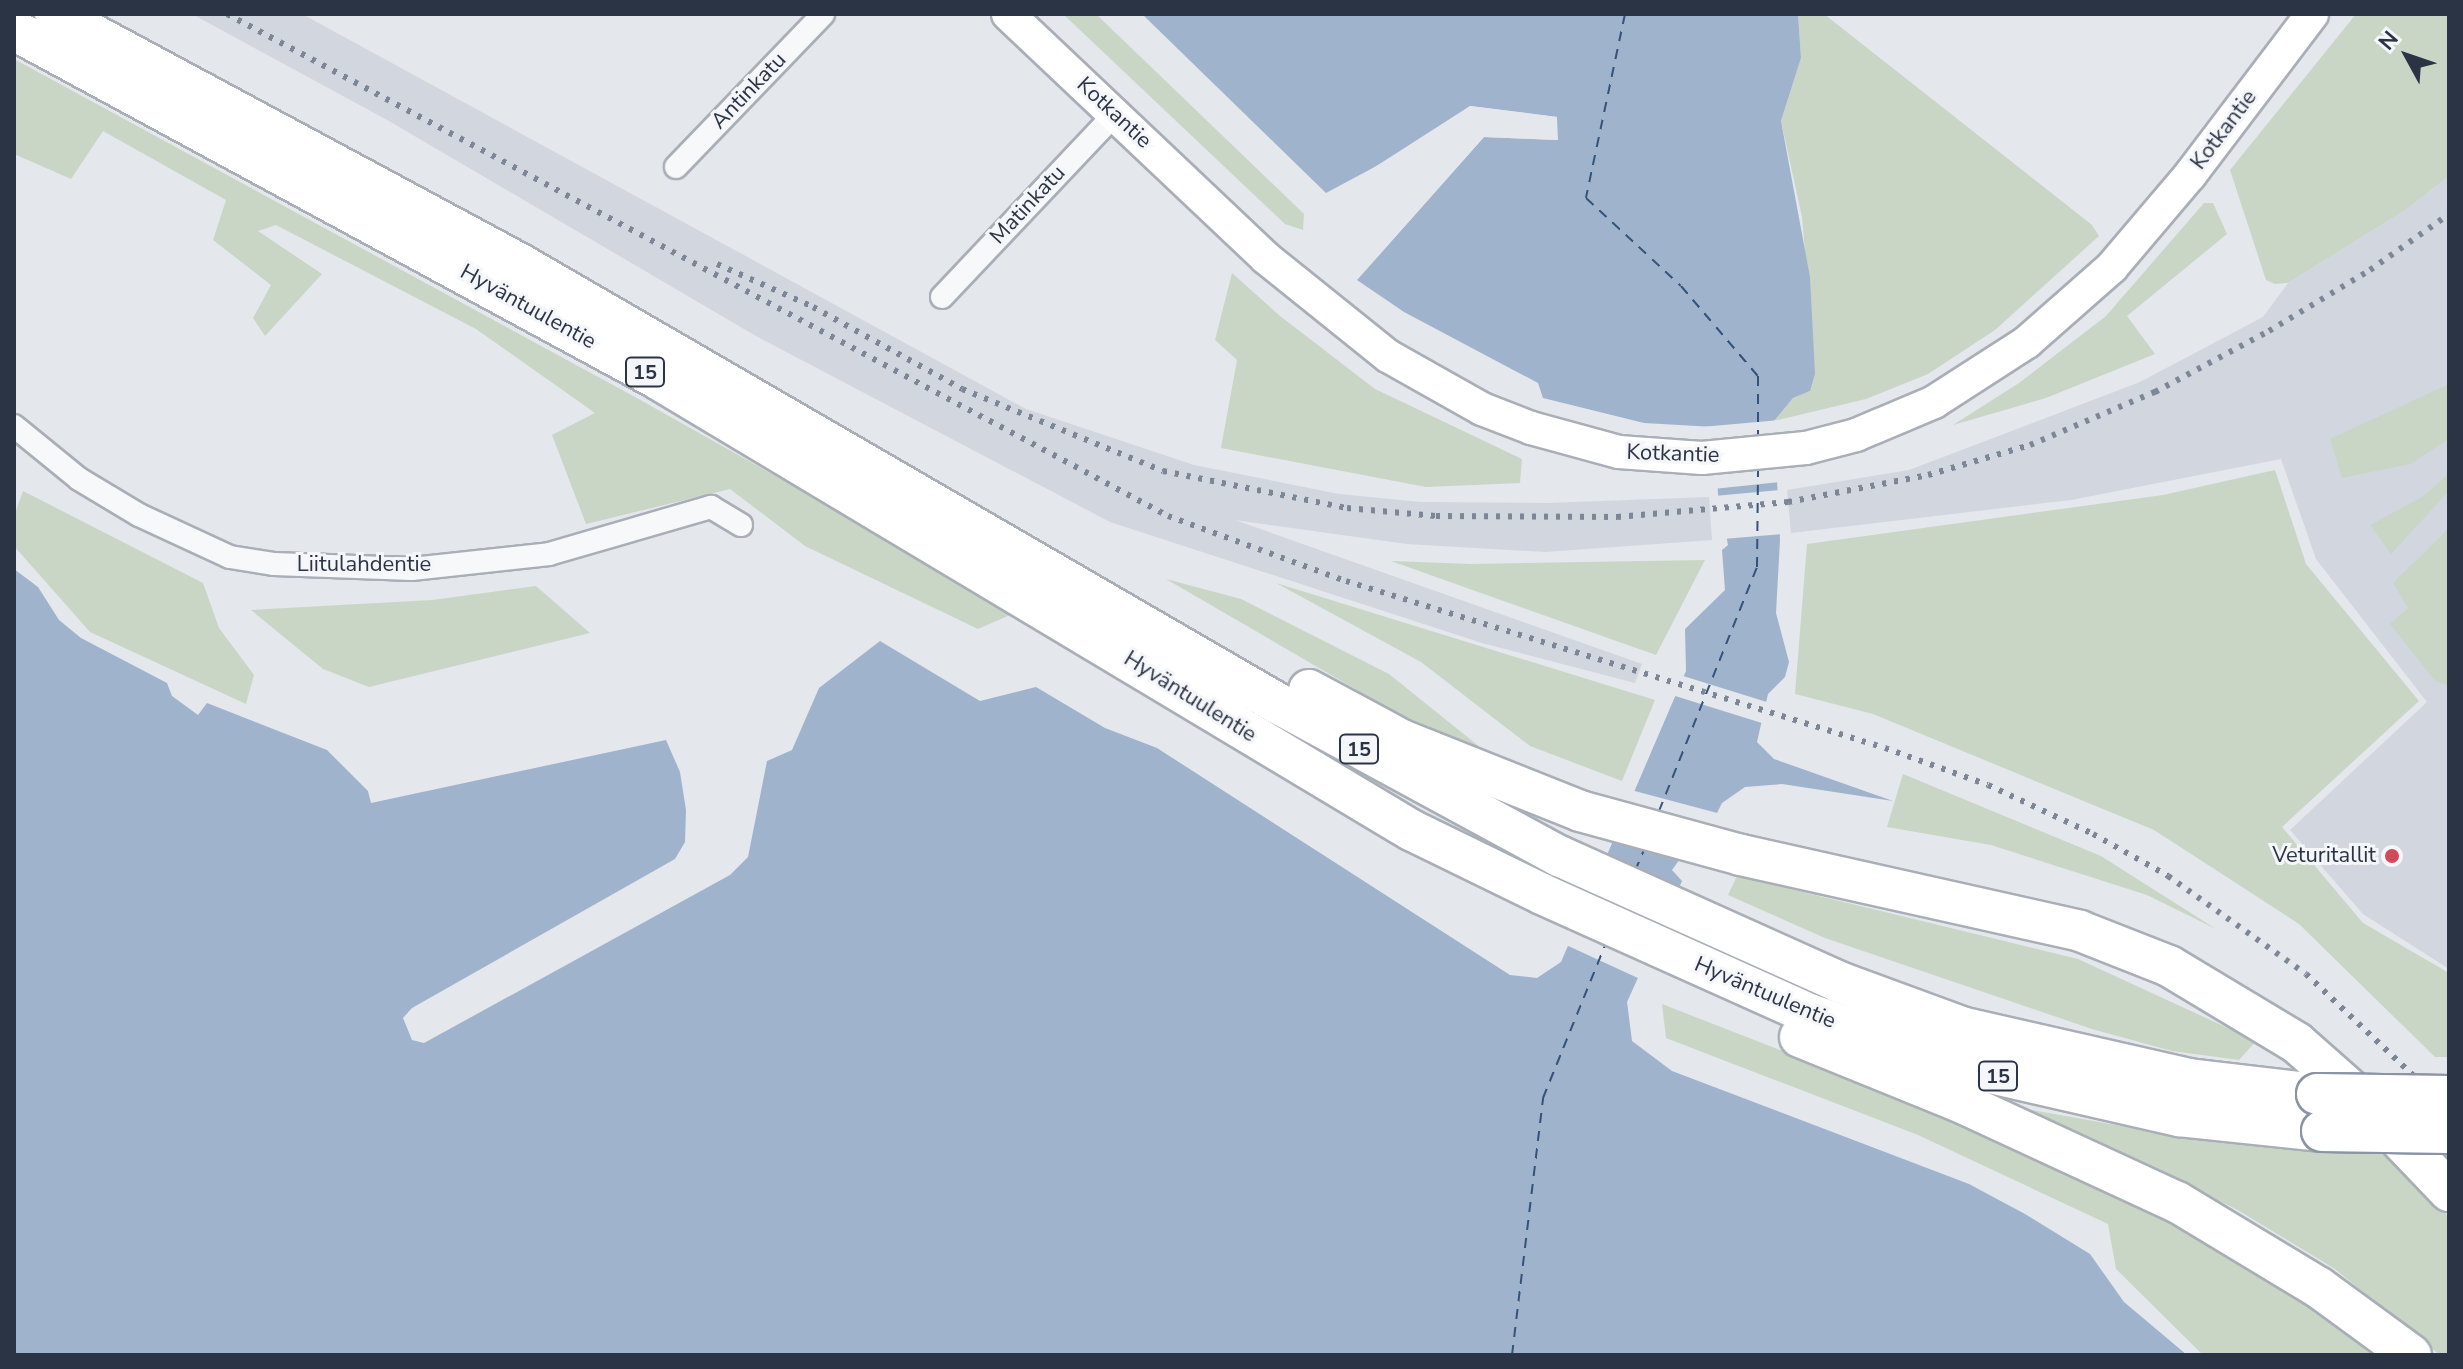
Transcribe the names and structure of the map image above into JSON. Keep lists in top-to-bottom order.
{
  "streets": {
    "highway": ["Hyväntuulentie", "15"],
    "street": [
      "Antinkatu",
      "Kotkantie",
      "Matinkatu",
      "Liitulahdentie"
    ]
  },
  "crossings": [
    ["Kotkantie", "Matinkatu"]
  ],
  "places": ["Veturitallit"],
  "north": "top left"
}
